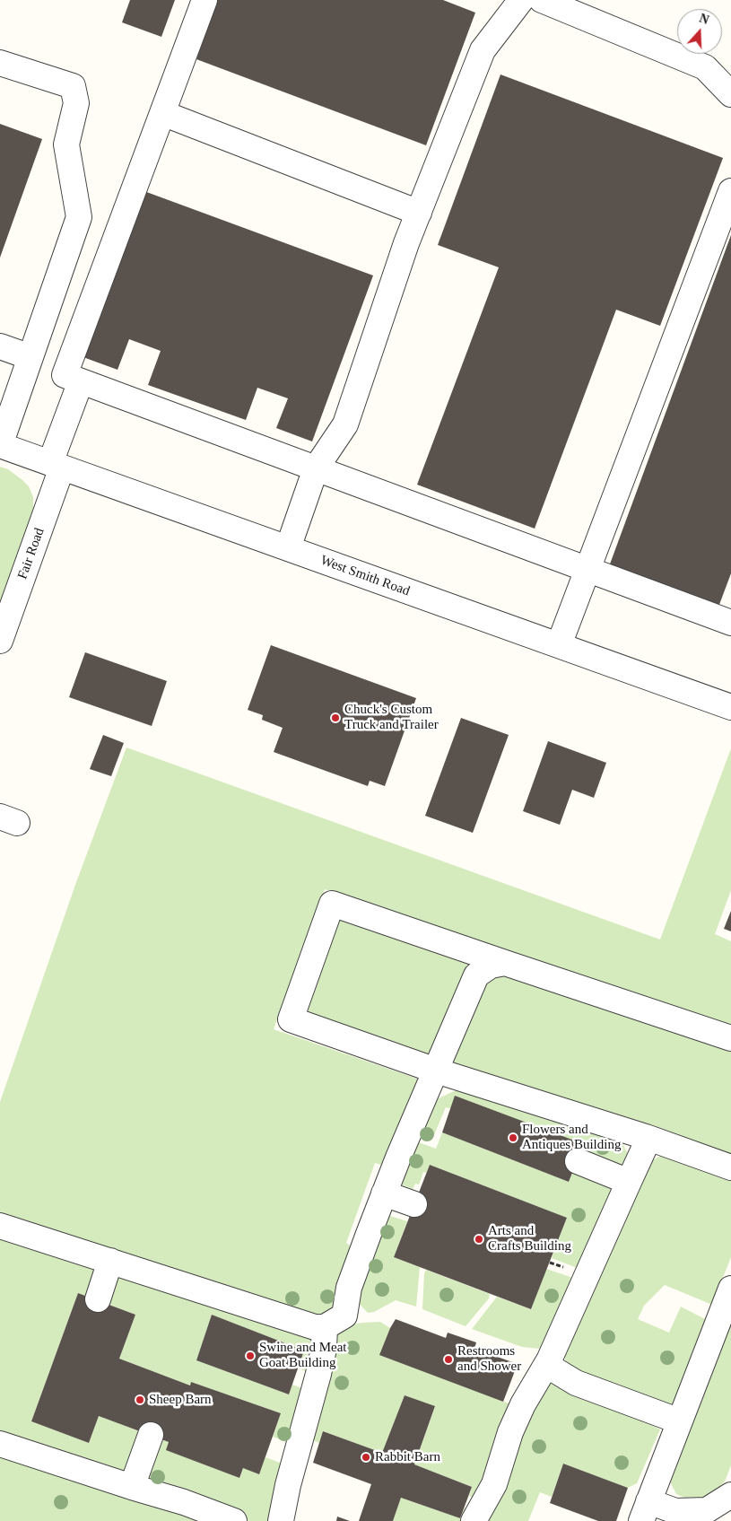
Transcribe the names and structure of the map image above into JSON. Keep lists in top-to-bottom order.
{
  "streets": {
    "street": ["Fair Road", "West Smith Road"]
  },
  "crossings": [
    ["Fair Road", "West Smith Road"]
  ],
  "places": [
    "Chuck's Custom Truck and Trailer",
    "Flowers and Antiques Building",
    "Arts and Crafts Building",
    "Swine and Meat Goat Building",
    "Restrooms and Shower",
    "Sheep Barn",
    "Rabbit Barn"
  ],
  "north": "top"
}
